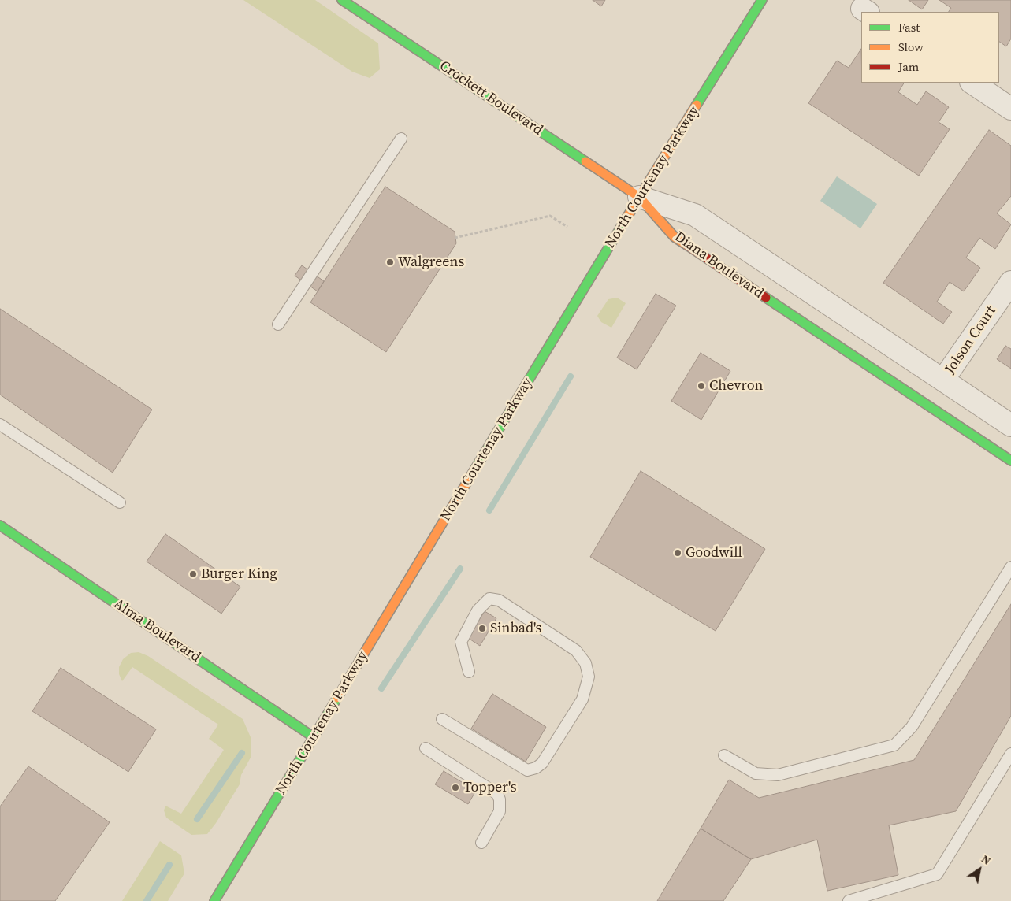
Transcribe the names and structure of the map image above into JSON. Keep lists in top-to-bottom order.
{
  "streets": {
    "street": [
      "Crockett Boulevard",
      "North Courtenay Parkway",
      "Diana Boulevard",
      "Jolson Court",
      "Alma Boulevard"
    ]
  },
  "crossings": [
    ["Crockett Boulevard", "North Courtenay Parkway"],
    ["Crockett Boulevard", "Diana Boulevard"],
    ["North Courtenay Parkway", "Diana Boulevard"],
    ["North Courtenay Parkway", "Alma Boulevard"],
    ["Diana Boulevard", "Jolson Court"]
  ],
  "places": [
    "Walgreens",
    "Chevron",
    "Goodwill",
    "Burger King",
    "Sinbad's",
    "Topper's"
  ],
  "legend": ["Fast", "Slow", "Jam"],
  "north": "top right"
}
